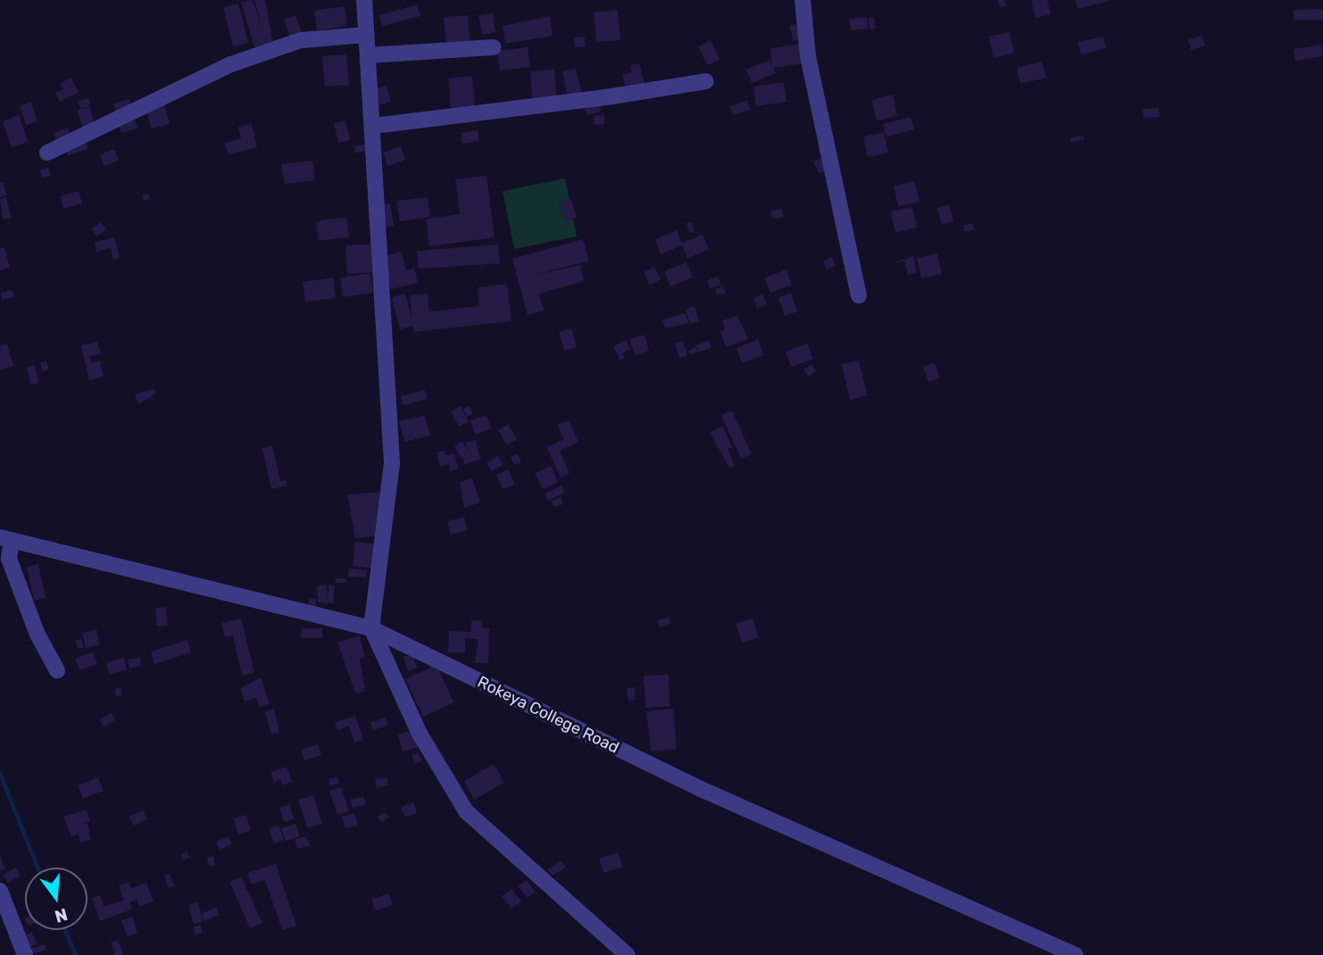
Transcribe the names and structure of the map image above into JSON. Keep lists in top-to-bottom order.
{
  "streets": {
    "street": ["Rokeya College Road"]
  },
  "north": "bottom"
}
